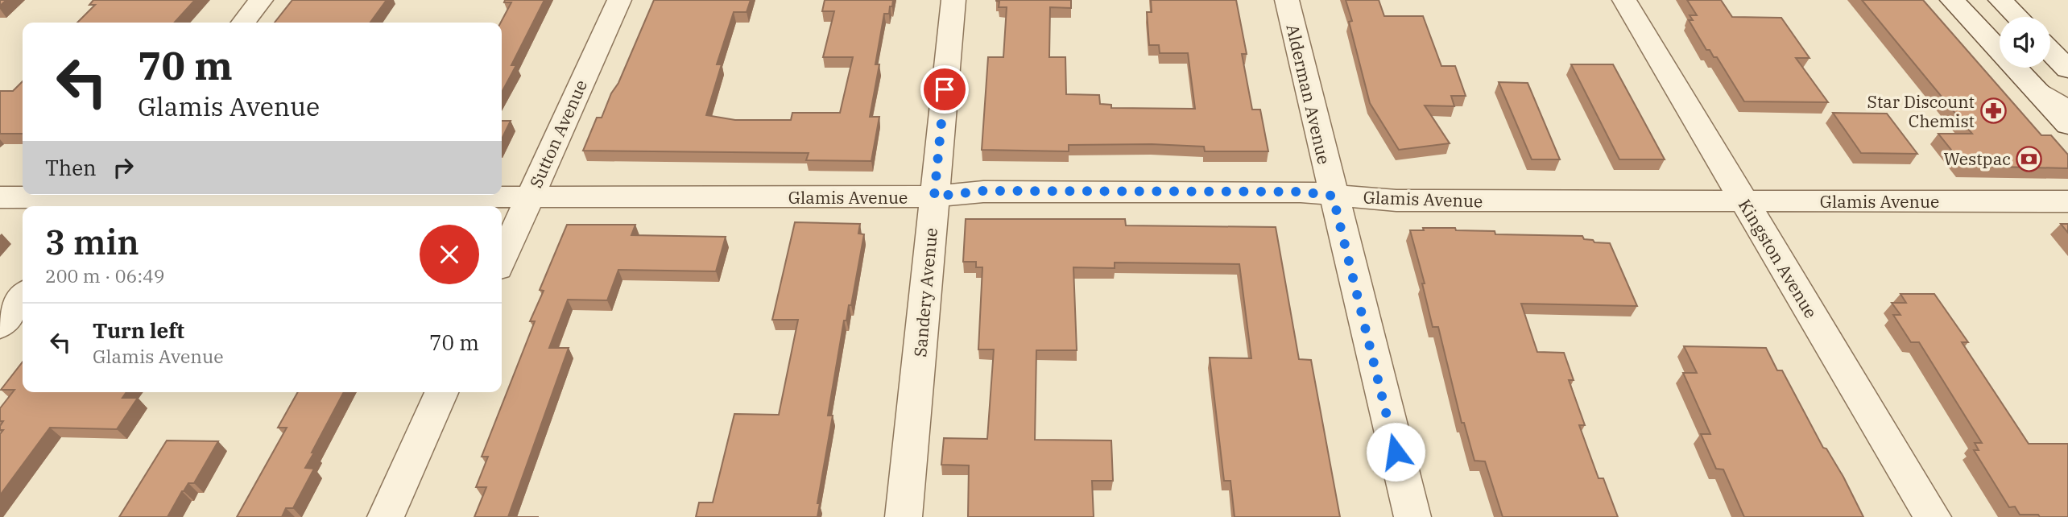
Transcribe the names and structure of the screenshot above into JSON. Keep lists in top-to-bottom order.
{
  "streets": {
    "street": [
      "Alderman Avenue",
      "Sutton Avenue",
      "Glamis Avenue",
      "Kingston Avenue",
      "Sandery Avenue"
    ]
  },
  "crossings": [
    ["Alderman Avenue", "Glamis Avenue"],
    ["Sutton Avenue", "Glamis Avenue"],
    ["Glamis Avenue", "Kingston Avenue"],
    ["Glamis Avenue", "Sandery Avenue"]
  ],
  "places": {
    "pharmacy": ["Star Discount Chemist"],
    "bank": ["Westpac"]
  },
  "page": {
    "turn": ["70 m", "Glamis Avenue"],
    "then": "Then",
    "heading": ["3 min", "200 m · 06:49"],
    "list": [
      {
        "name": "Turn left",
        "note": "Glamis Avenue",
        "value": "70 m"
      }
    ]
  }
}
